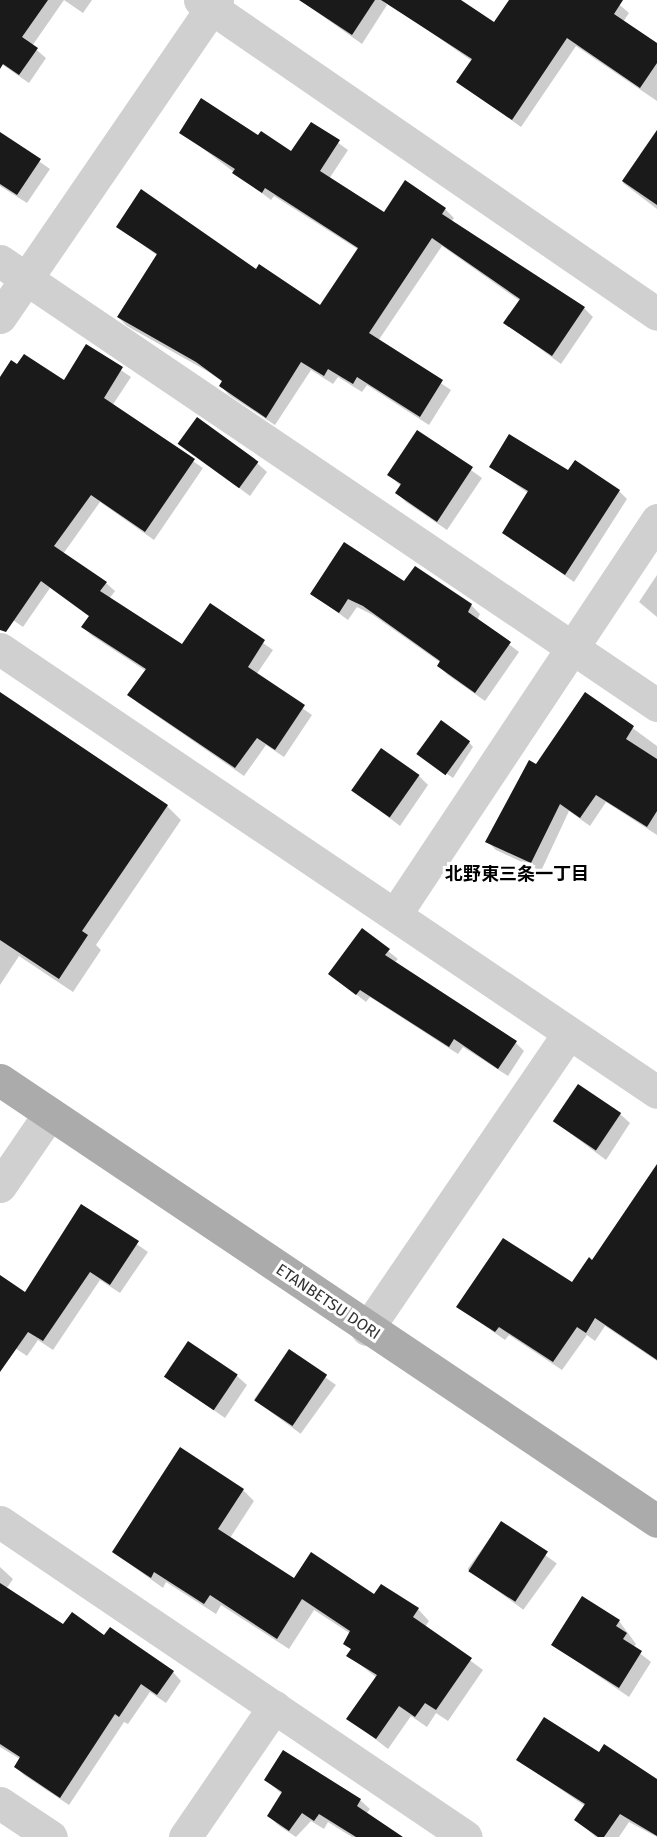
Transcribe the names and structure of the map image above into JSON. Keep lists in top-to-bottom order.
{
  "streets": {
    "main road": ["ETANBETSU DORI"]
  },
  "districts": ["北野東三条一丁目"]
}
